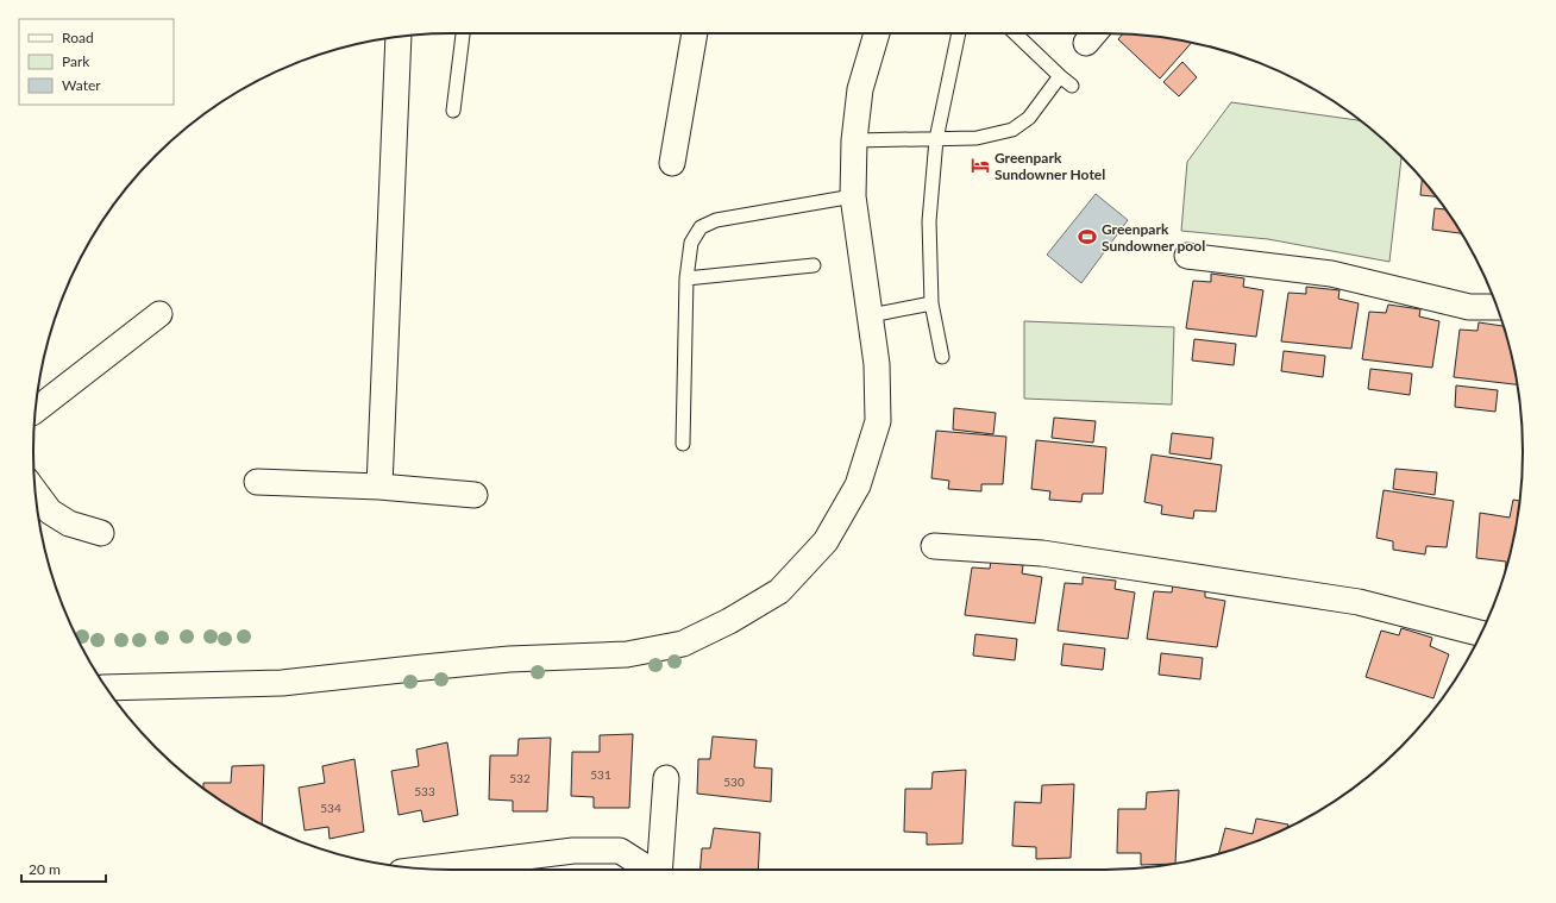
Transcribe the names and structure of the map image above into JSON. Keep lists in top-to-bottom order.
{
  "places": {
    "hotel": ["Greenpark Sundowner Hotel"],
    "sports": ["Greenpark Sundowner pool"]
  },
  "house_numbers": [
    "531",
    "532",
    "530",
    "533",
    "534"
  ],
  "legend": ["Road", "Park", "Water"],
  "scale_bar": "20 m"
}
